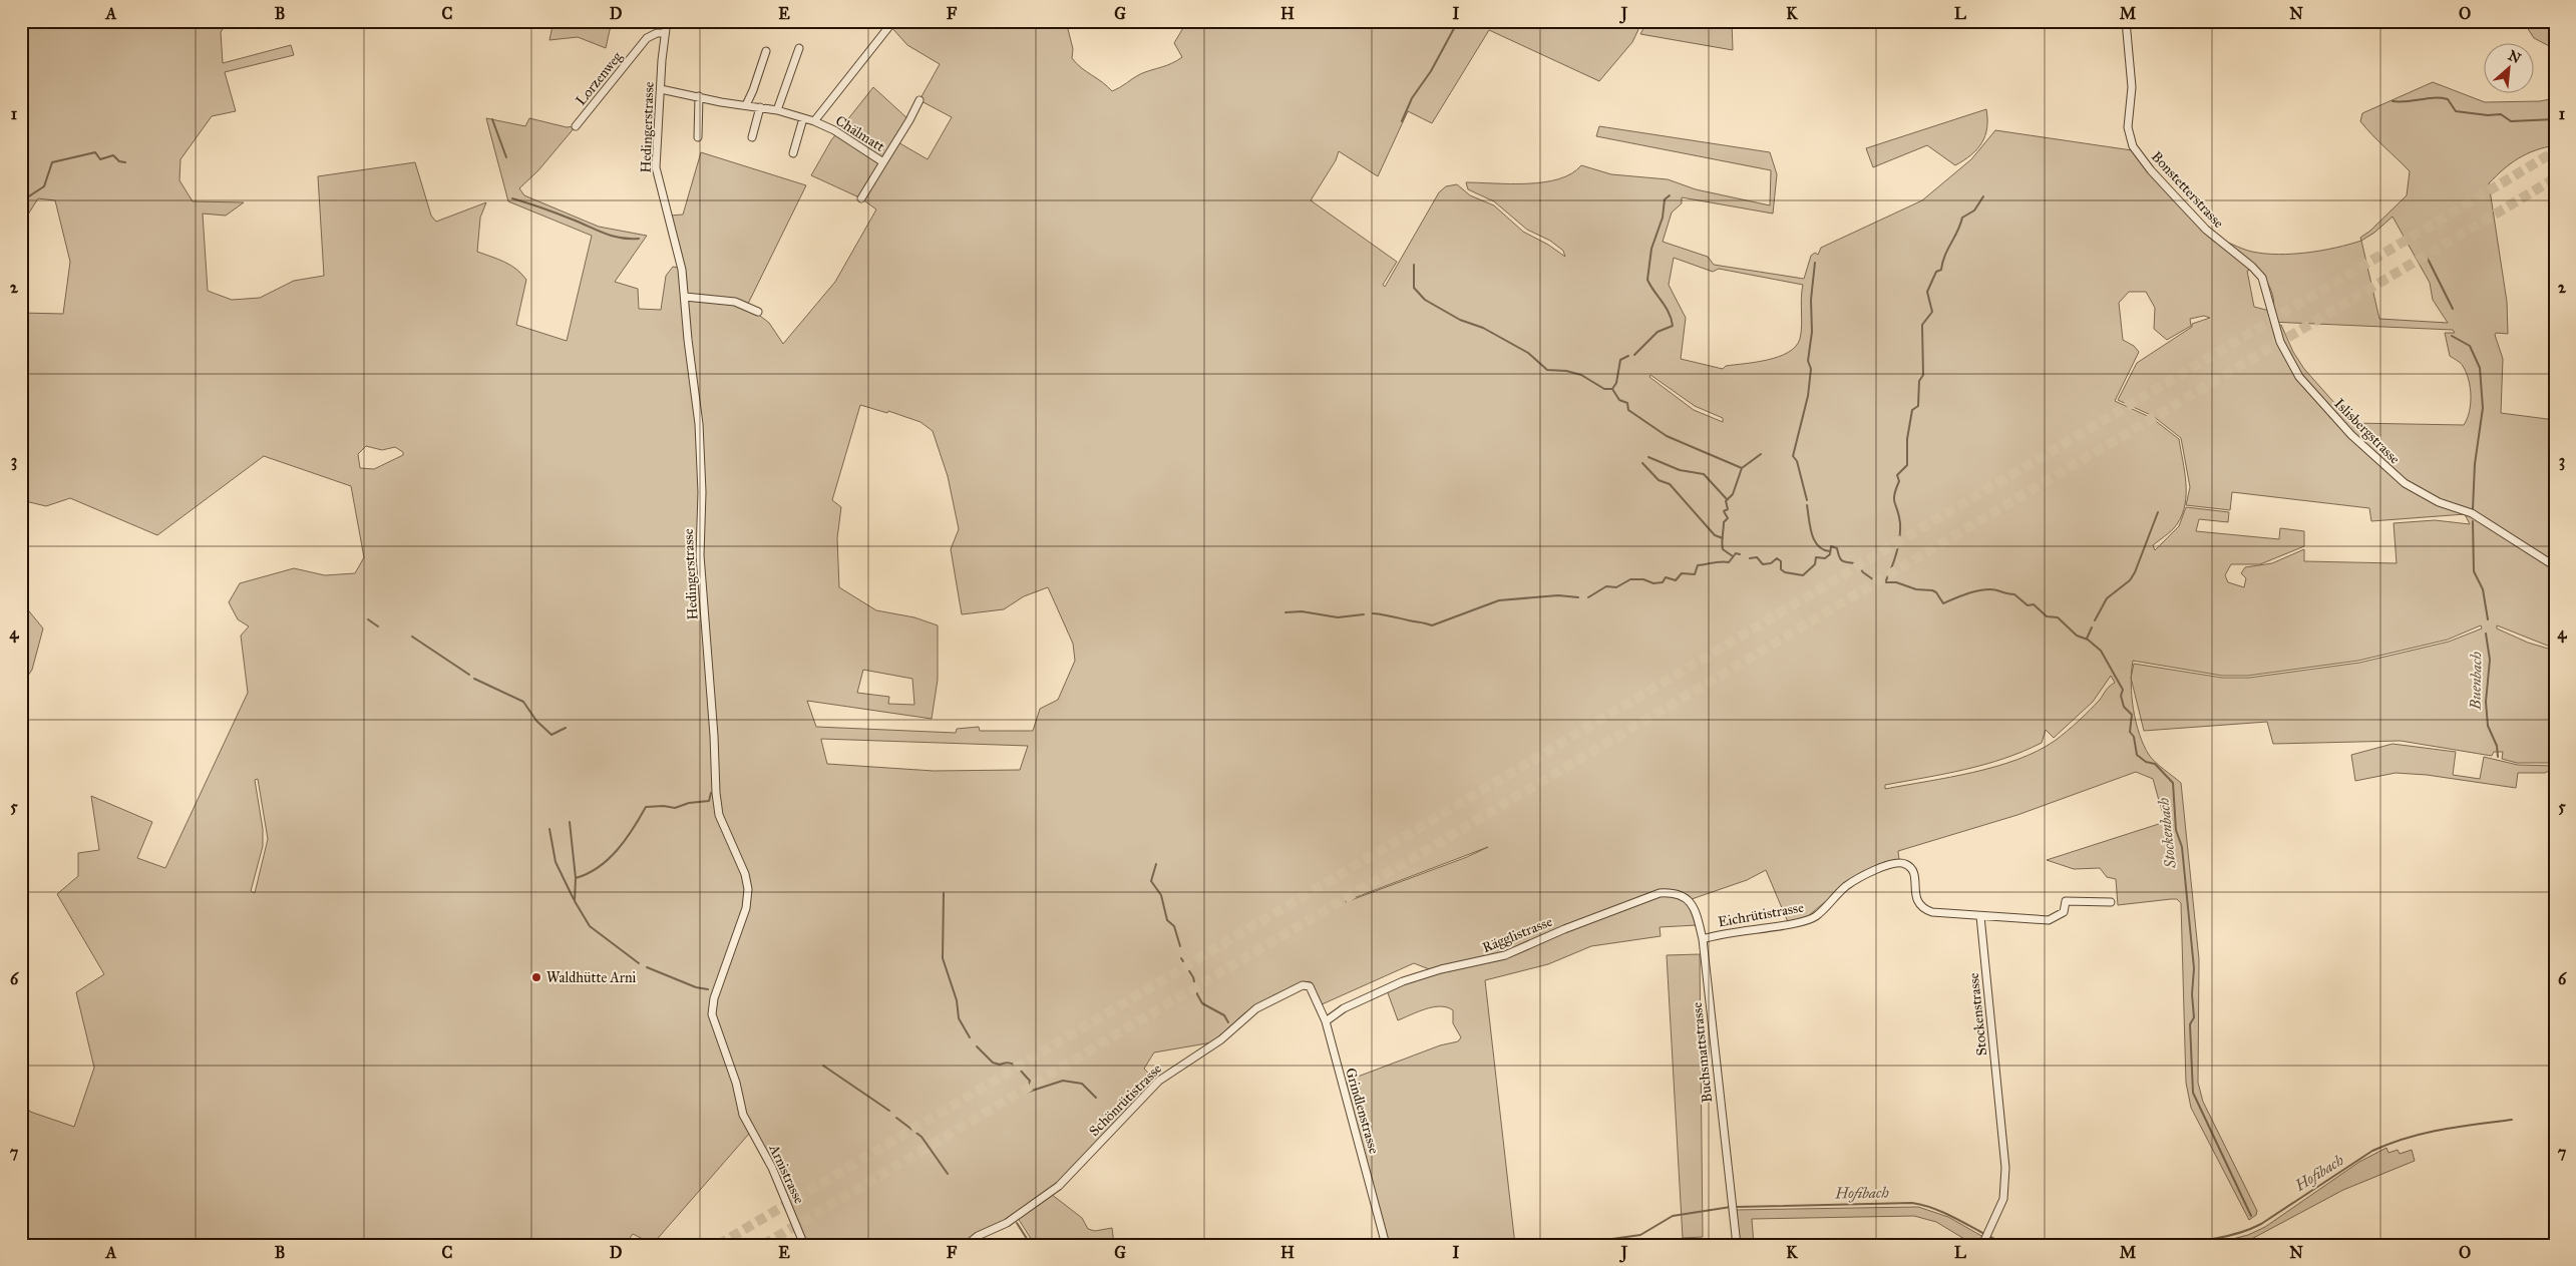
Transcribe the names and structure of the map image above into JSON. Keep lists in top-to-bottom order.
{
  "streets": {
    "street": [
      "Lorzenweg",
      "Hedingerstrasse",
      "Chälmatt",
      "Bonstetterstrasse",
      "Islisbergstrasse",
      "Eichrütistrasse",
      "Rägglistrasse",
      "Stockenstrasse",
      "Buchsmattstrasse",
      "Schönrütistrasse",
      "Grindlenstrasse",
      "Arnistrasse"
    ]
  },
  "crossings": [
    ["Lorzenweg", "Hedingerstrasse"],
    ["Hedingerstrasse", "Chälmatt"],
    ["Hedingerstrasse", "Arnistrasse"],
    ["Bonstetterstrasse", "Islisbergstrasse"],
    ["Eichrütistrasse", "Stockenstrasse"],
    ["Eichrütistrasse", "Buchsmattstrasse"],
    ["Rägglistrasse", "Buchsmattstrasse"],
    ["Rägglistrasse", "Grindlenstrasse"],
    ["Schönrütistrasse", "Grindlenstrasse"]
  ],
  "water": ["Buenbach", "Stockenbach", "Hofibach"],
  "places": ["Waldhütte Arni"],
  "north": "top right",
  "grid": {
    "columns": [
      "A",
      "B",
      "C",
      "D",
      "E",
      "F",
      "G",
      "H",
      "I",
      "J",
      "K",
      "L",
      "M",
      "N",
      "O"
    ],
    "rows": [
      "1",
      "2",
      "3",
      "4",
      "5",
      "6",
      "7"
    ]
  }
}
